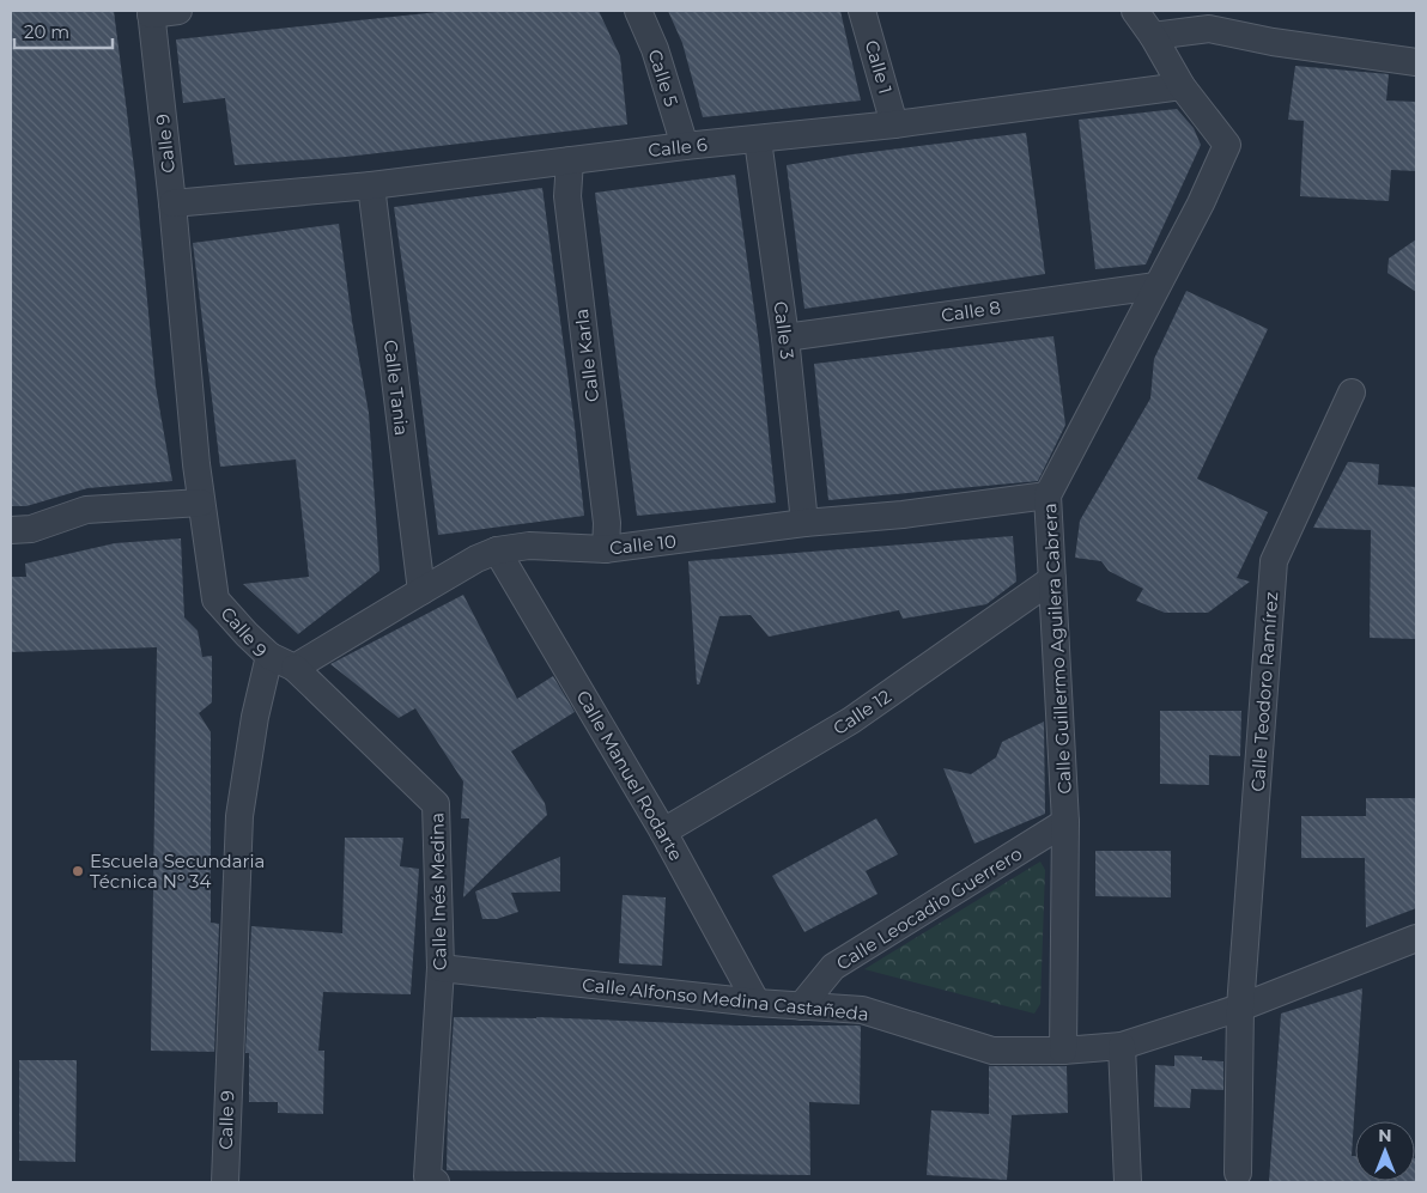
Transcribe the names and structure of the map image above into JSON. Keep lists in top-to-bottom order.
{
  "streets": {
    "street": [
      "Calle 1",
      "Calle 5",
      "Calle 9",
      "Calle 6",
      "Calle 8",
      "Calle 3",
      "Calle Karla",
      "Calle Tania",
      "Calle 10",
      "Calle Guillermo Aguilera Cabrera",
      "Calle Teodoro Ramírez",
      "Calle 12",
      "Calle Manuel Rodarte",
      "Calle Inés Medina",
      "Calle Leocadio Guerrero",
      "Calle Alfonso Medina Castañeda"
    ]
  },
  "crossings": [
    ["Calle 1", "Calle 6"],
    ["Calle 5", "Calle 6"],
    ["Calle 9", "Calle 6"],
    ["Calle 6", "Calle 3"],
    ["Calle 6", "Calle Karla"],
    ["Calle 6", "Calle Tania"],
    ["Calle 6", "Calle Guillermo Aguilera Cabrera"],
    ["Calle 8", "Calle 3"],
    ["Calle 8", "Calle Guillermo Aguilera Cabrera"],
    ["Calle 3", "Calle 10"],
    ["Calle Karla", "Calle 10"],
    ["Calle Tania", "Calle 10"],
    ["Calle 10", "Calle Guillermo Aguilera Cabrera"],
    ["Calle 10", "Calle Manuel Rodarte"],
    ["Calle 10", "Calle Inés Medina"],
    ["Calle Guillermo Aguilera Cabrera", "Calle 12"],
    ["Calle Guillermo Aguilera Cabrera", "Calle Leocadio Guerrero"],
    ["Calle Guillermo Aguilera Cabrera", "Calle Alfonso Medina Castañeda"],
    ["Calle Teodoro Ramírez", "Calle Alfonso Medina Castañeda"],
    ["Calle 12", "Calle Manuel Rodarte"],
    ["Calle Manuel Rodarte", "Calle Alfonso Medina Castañeda"],
    ["Calle Inés Medina", "Calle Alfonso Medina Castañeda"],
    ["Calle Leocadio Guerrero", "Calle Alfonso Medina Castañeda"]
  ],
  "places": ["Escuela Secundaria Técnica Nº 34"],
  "scale_bar": "20 m",
  "north": "top"
}
